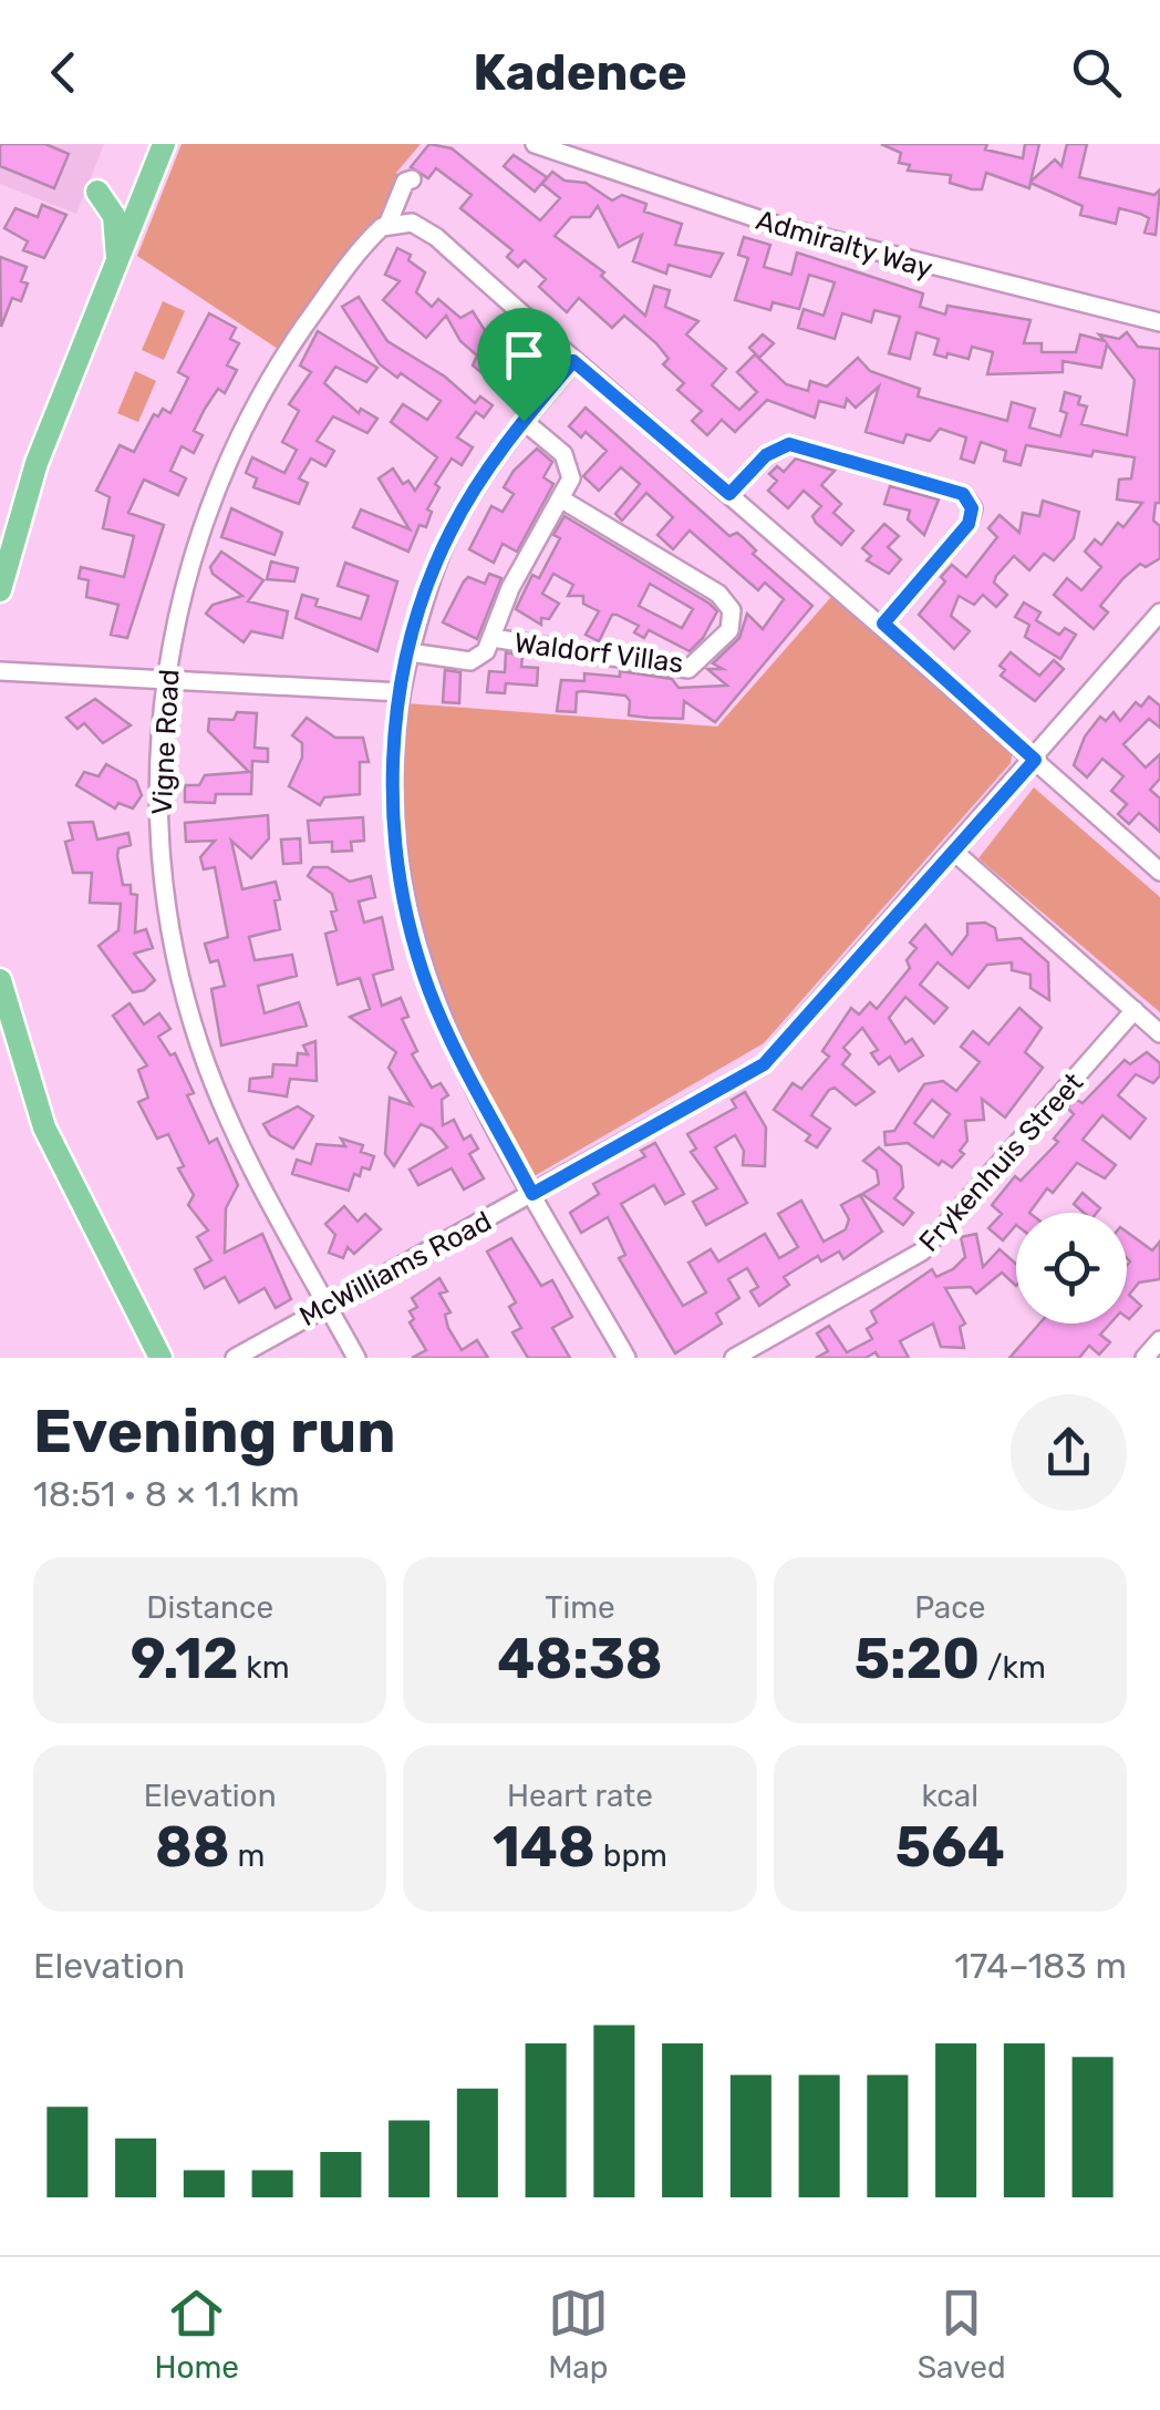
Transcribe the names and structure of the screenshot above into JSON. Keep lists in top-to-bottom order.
{
  "streets": {
    "street": [
      "Admiralty Way",
      "Waldorf Villas",
      "Vigne Road",
      "Frykenhuis Street",
      "McWilliams Road"
    ]
  },
  "crossings": [
    ["Vigne Road", "McWilliams Road"]
  ],
  "page": {
    "header": "Kadence",
    "heading": ["Evening run", "18:51 · 8 × 1.1 km"],
    "stats": [
      ["Distance", "9.12 km"],
      ["Time", "48:38"],
      ["Pace", "5:20 /km"],
      ["Elevation", "88 m"],
      ["Heart rate", "148 bpm"],
      ["kcal", "564"]
    ],
    "chart": ["Elevation", "174–183 m"],
    "tabs": ["Home", "Map", "Saved"]
  }
}
